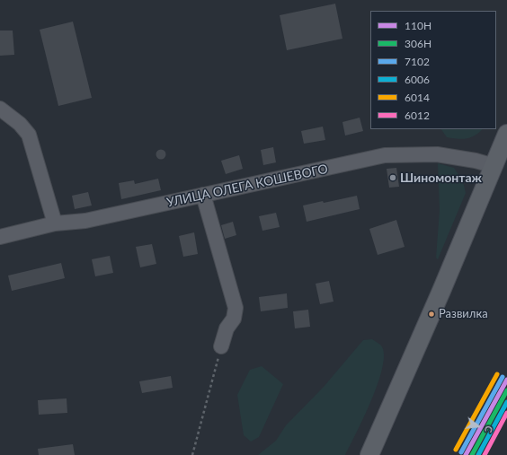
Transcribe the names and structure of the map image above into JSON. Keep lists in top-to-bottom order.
{
  "streets": {
    "street": ["УЛИЦА ОЛЕГА КОШЕВОГО"]
  },
  "places": ["Шиномонтаж", "Развилка"],
  "lines": [
    "transit line 6014",
    "transit line 7102",
    "transit line 110Н",
    "transit line 306Н",
    "transit line 6006",
    "transit line 6012"
  ],
  "legend": [
    "110Н",
    "306Н",
    "7102",
    "6006",
    "6014",
    "6012"
  ],
  "north": "right"
}
